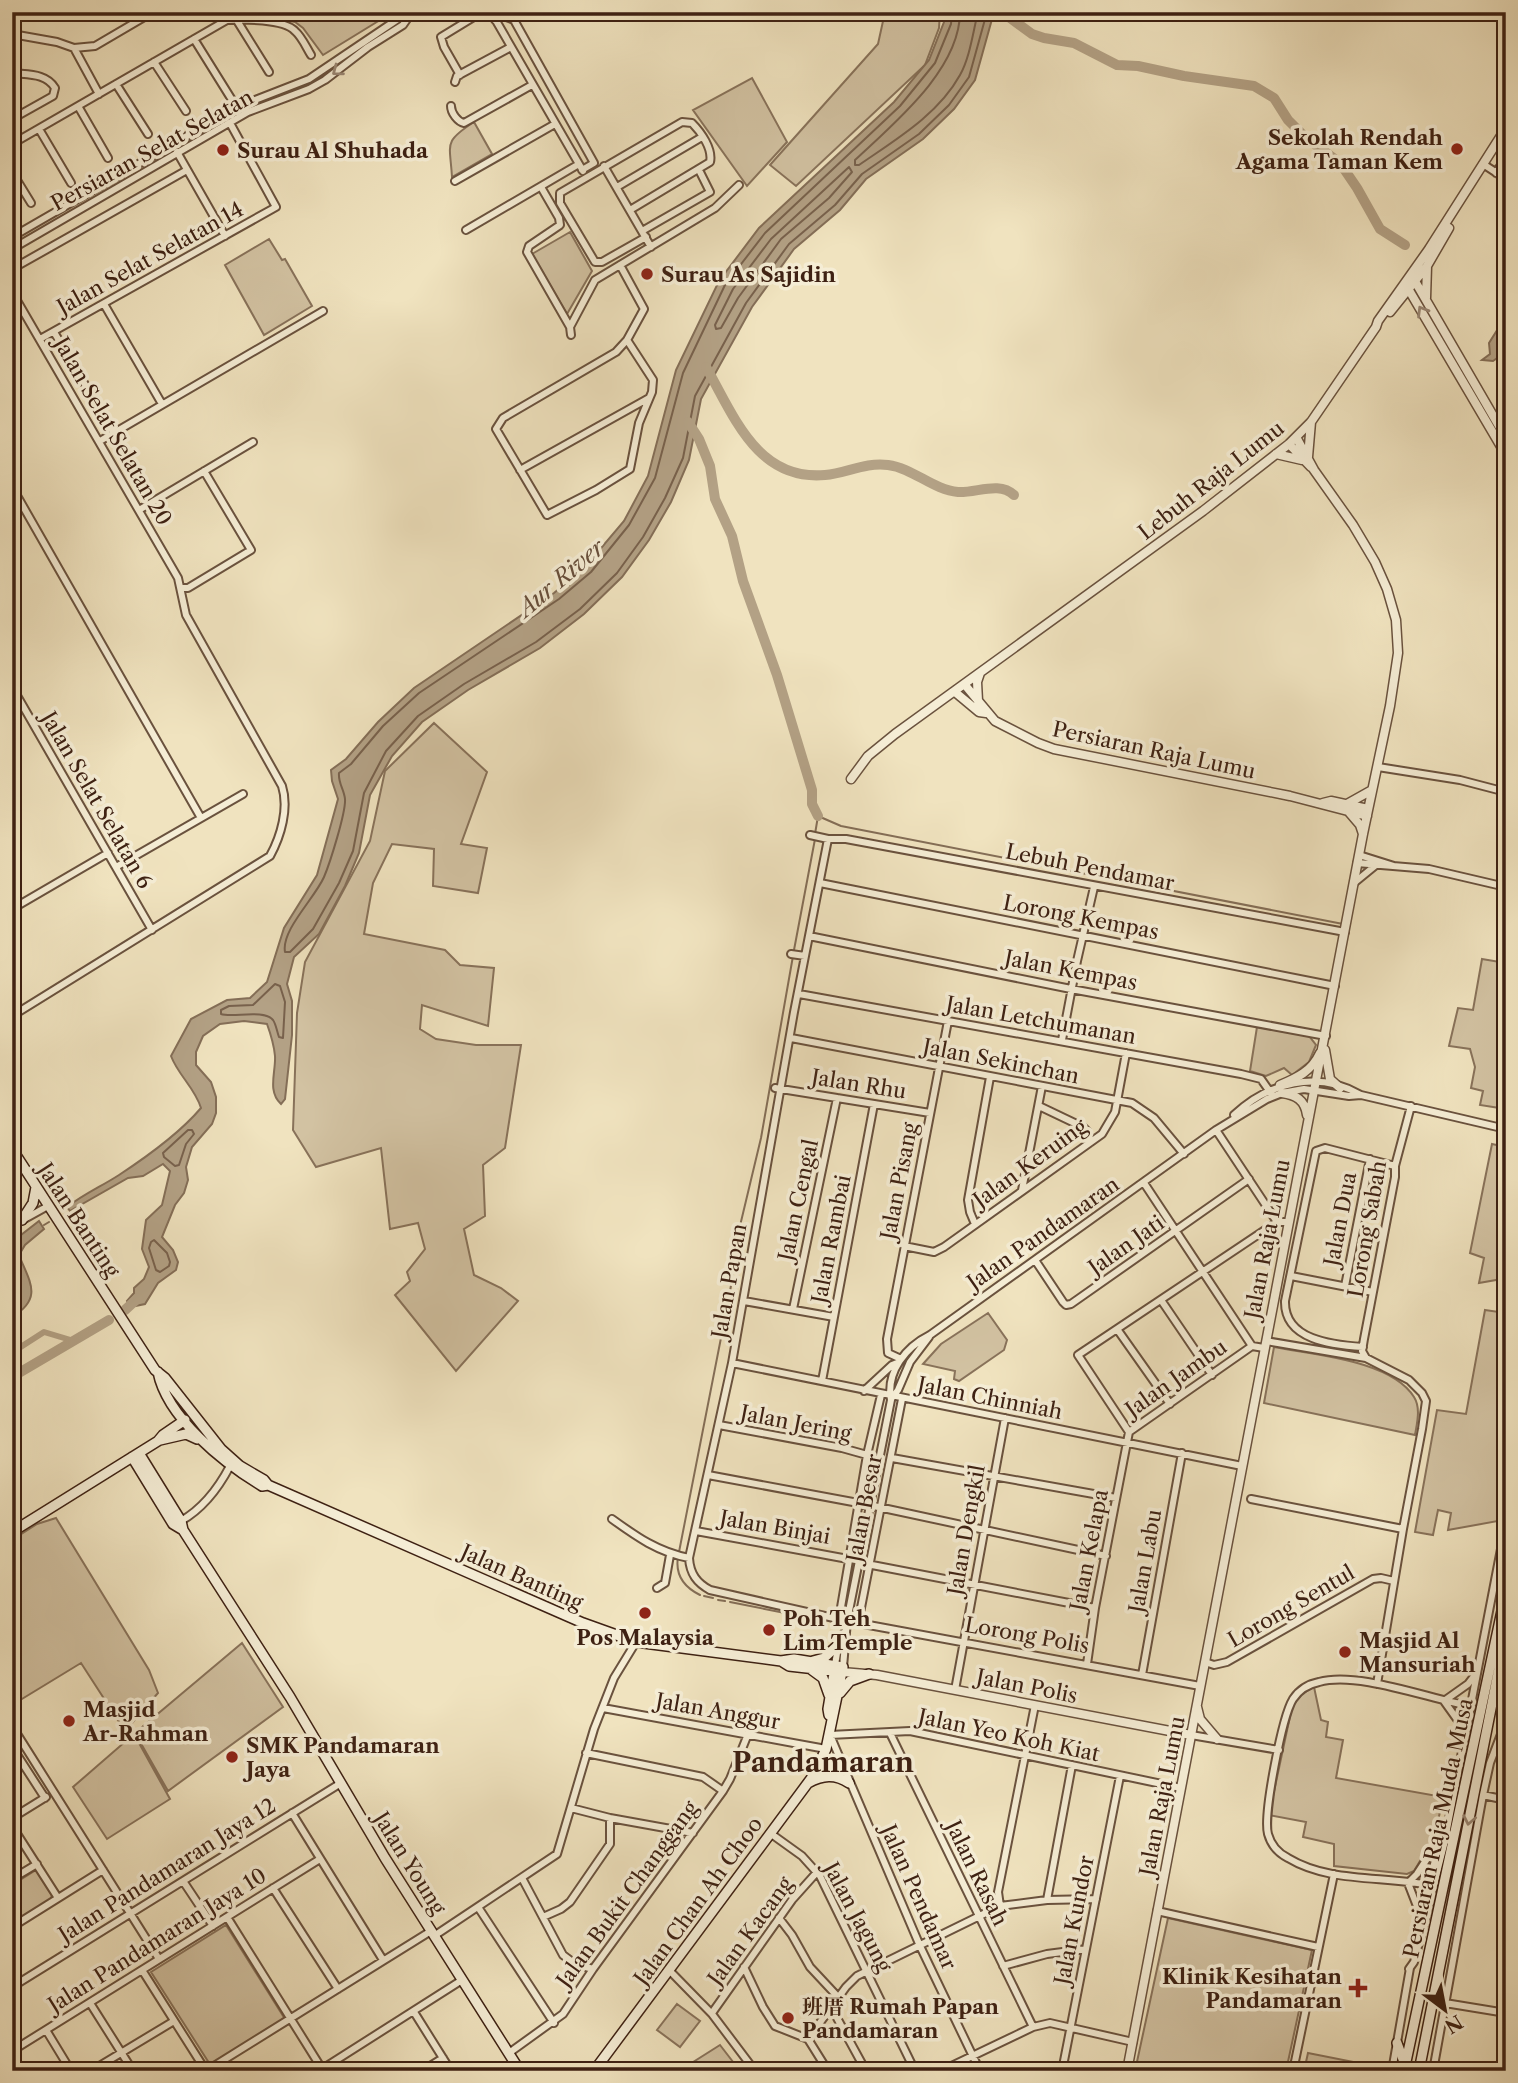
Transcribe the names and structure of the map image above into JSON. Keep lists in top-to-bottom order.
{
  "streets": {
    "main road": [
      "Jalan Banting",
      "Persiaran Raja Muda Musa",
      "Jalan Young",
      "Jalan Chan Ah Choo"
    ],
    "street": [
      "Persiaran Selat Selatan",
      "Jalan Selat Selatan 14",
      "Jalan Selat Selatan 20",
      "Lebuh Raja Lumu",
      "Persiaran Raja Lumu",
      "Jalan Selat Selatan 6",
      "Lebuh Pendamar",
      "Lorong Kempas",
      "Jalan Kempas",
      "Jalan Letchumanan",
      "Jalan Sekinchan",
      "Jalan Rhu",
      "Jalan Keruing",
      "Jalan Pisang",
      "Jalan Cengal",
      "Jalan Dua",
      "Lorong Sabah",
      "Jalan Pandamaran",
      "Jalan Rambai",
      "Jalan Raja Lumu",
      "Jalan Jati",
      "Jalan Papan",
      "Jalan Jambu",
      "Jalan Chinniah",
      "Jalan Jering",
      "Jalan Besar",
      "Jalan Binjai",
      "Jalan Dengkil",
      "Jalan Kelapa",
      "Jalan Labu",
      "Lorong Sentul",
      "Lorong Polis",
      "Jalan Polis",
      "Jalan Anggur",
      "Jalan Yeo Koh Kiat",
      "Jalan Pandamaran Jaya 12",
      "Jalan Rasah",
      "Jalan Bukit Changgang",
      "Jalan Pendamar",
      "Jalan Jagung",
      "Jalan Kundor",
      "Jalan Kacang",
      "Jalan Pandamaran Jaya 10"
    ]
  },
  "crossings": [
    ["Persiaran Selat Selatan", "Jalan Selat Selatan 14"],
    ["Jalan Selat Selatan 14", "Jalan Selat Selatan 20"],
    ["Jalan Selat Selatan 20", "Jalan Selat Selatan 6"],
    ["Lebuh Raja Lumu", "Jalan Raja Lumu"],
    ["Persiaran Raja Lumu", "Jalan Raja Lumu"],
    ["Lebuh Pendamar", "Jalan Raja Lumu"],
    ["Lebuh Pendamar", "Jalan Papan"],
    ["Lorong Kempas", "Jalan Raja Lumu"],
    ["Lorong Kempas", "Jalan Papan"],
    ["Jalan Kempas", "Jalan Raja Lumu"],
    ["Jalan Kempas", "Jalan Papan"],
    ["Jalan Letchumanan", "Jalan Keruing"],
    ["Jalan Letchumanan", "Jalan Pisang"],
    ["Jalan Letchumanan", "Jalan Pandamaran"],
    ["Jalan Letchumanan", "Jalan Papan"],
    ["Jalan Sekinchan", "Jalan Keruing"],
    ["Jalan Sekinchan", "Jalan Pisang"],
    ["Jalan Sekinchan", "Jalan Pandamaran"],
    ["Jalan Sekinchan", "Jalan Papan"],
    ["Jalan Rhu", "Jalan Pisang"],
    ["Jalan Rhu", "Jalan Cengal"],
    ["Jalan Rhu", "Jalan Rambai"],
    ["Jalan Rhu", "Jalan Papan"],
    ["Jalan Keruing", "Jalan Pisang"],
    ["Jalan Pisang", "Jalan Pandamaran"],
    ["Jalan Banting", "Jalan Polis"],
    ["Jalan Pandamaran", "Jalan Jati"],
    ["Jalan Pandamaran", "Jalan Chinniah"],
    ["Jalan Rambai", "Jalan Chinniah"],
    ["Jalan Raja Lumu", "Jalan Chinniah"],
    ["Jalan Raja Lumu", "Lorong Sentul"],
    ["Jalan Raja Lumu", "Lorong Polis"],
    ["Jalan Raja Lumu", "Jalan Polis"],
    ["Jalan Raja Lumu", "Jalan Yeo Koh Kiat"],
    ["Jalan Papan", "Jalan Chinniah"],
    ["Jalan Papan", "Jalan Jering"],
    ["Jalan Papan", "Jalan Binjai"],
    ["Jalan Jambu", "Jalan Chinniah"],
    ["Jalan Jambu", "Jalan Kelapa"],
    ["Jalan Chinniah", "Jalan Besar"],
    ["Jalan Chinniah", "Jalan Dengkil"],
    ["Jalan Chinniah", "Jalan Kelapa"],
    ["Jalan Chinniah", "Jalan Labu"],
    ["Jalan Jering", "Jalan Besar"],
    ["Jalan Besar", "Jalan Binjai"],
    ["Jalan Besar", "Lorong Polis"],
    ["Jalan Dengkil", "Lorong Polis"],
    ["Jalan Dengkil", "Jalan Polis"],
    ["Jalan Kelapa", "Lorong Polis"],
    ["Jalan Labu", "Lorong Polis"],
    ["Jalan Anggur", "Jalan Bukit Changgang"],
    ["Jalan Anggur", "Jalan Chan Ah Choo"],
    ["Jalan Yeo Koh Kiat", "Jalan Rasah"],
    ["Jalan Yeo Koh Kiat", "Jalan Pendamar"],
    ["Jalan Yeo Koh Kiat", "Jalan Kundor"],
    ["Jalan Young", "Jalan Pandamaran Jaya 12"],
    ["Jalan Young", "Jalan Bukit Changgang"],
    ["Jalan Chan Ah Choo", "Jalan Jagung"],
    ["Jalan Jagung", "Jalan Kacang"]
  ],
  "districts": ["Pandamaran"],
  "water": ["Aur River"],
  "places": {
    "other": [
      "Sekolah Rendah Agama Taman Kem",
      "Surau Al Shuhada",
      "Surau As Sajidin",
      "Pos Malaysia",
      "Poh Teh Lim Temple",
      "Masjid Al Mansuriah",
      "Masjid Ar-Rahman",
      "SMK Pandamaran Jaya",
      "班厝 Rumah Papan Pandamaran"
    ],
    "health": ["Klinik Kesihatan Pandamaran"]
  },
  "north": "bottom right"
}
